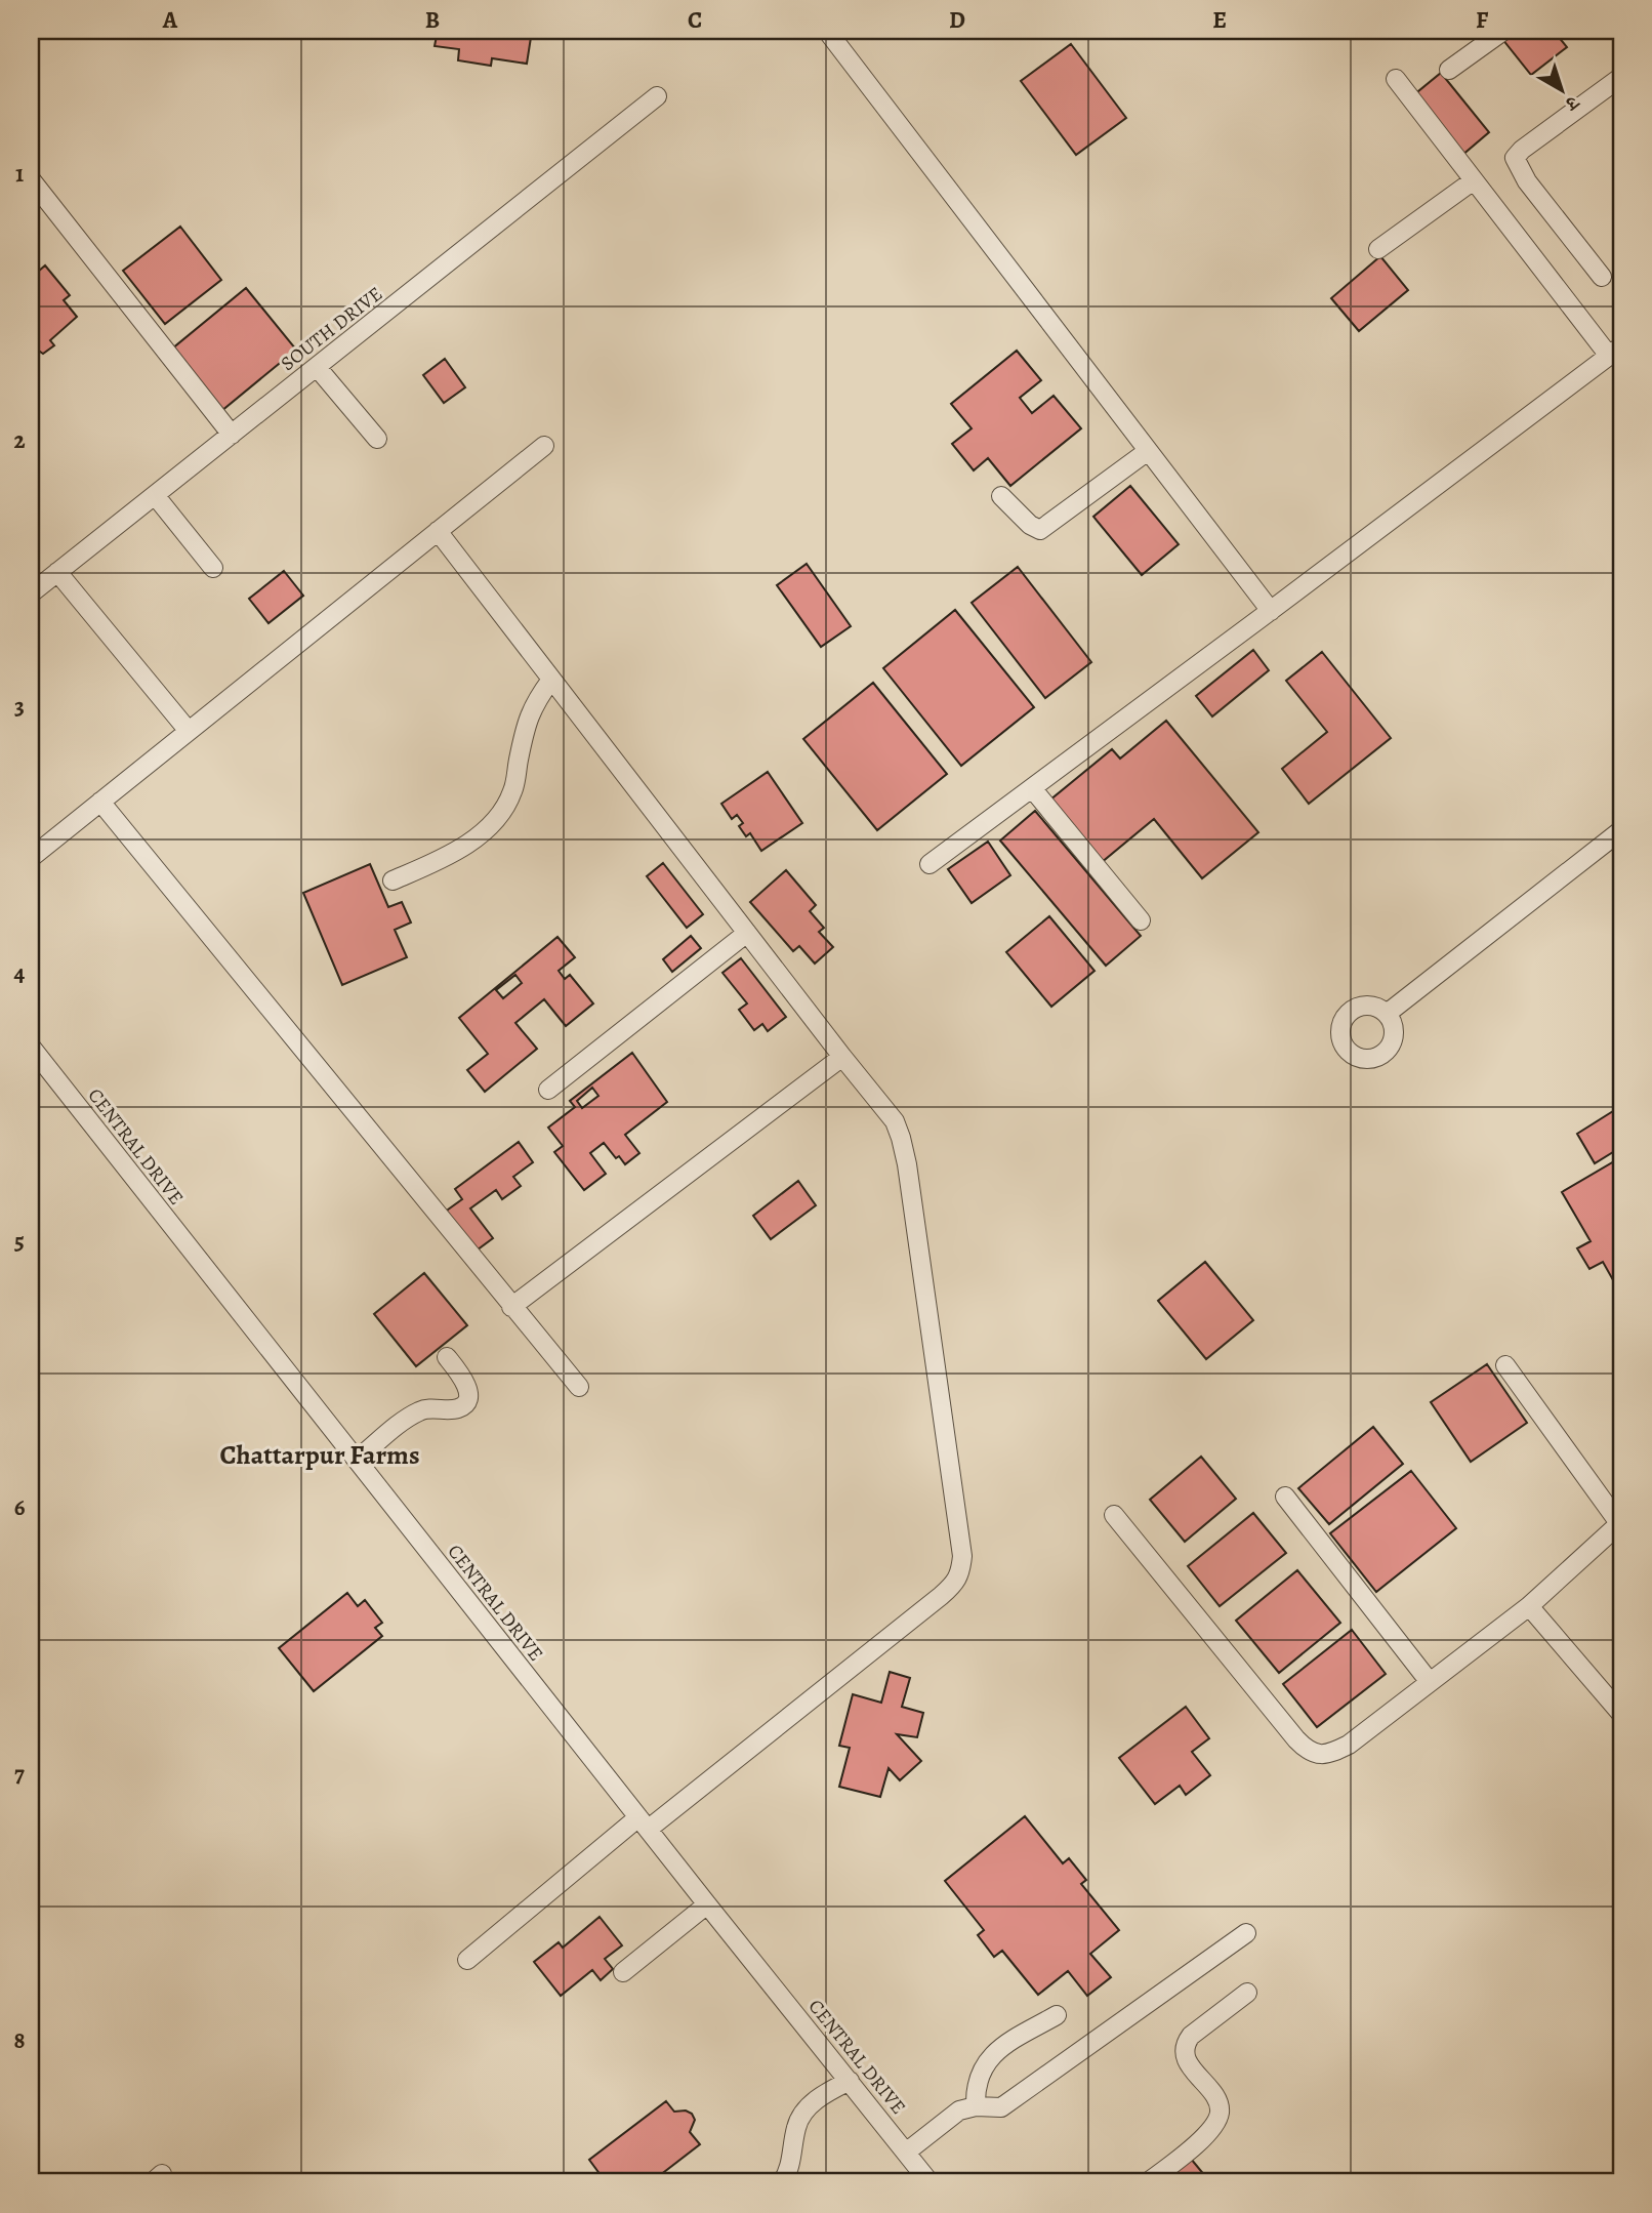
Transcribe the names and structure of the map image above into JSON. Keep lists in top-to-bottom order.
{
  "streets": {
    "street": ["SOUTH DRIVE", "CENTRAL DRIVE"]
  },
  "districts": ["Chattarpur Farms"],
  "north": "bottom right",
  "grid": {
    "columns": [
      "A",
      "B",
      "C",
      "D",
      "E",
      "F"
    ],
    "rows": [
      "1",
      "2",
      "3",
      "4",
      "5",
      "6",
      "7",
      "8"
    ]
  }
}
